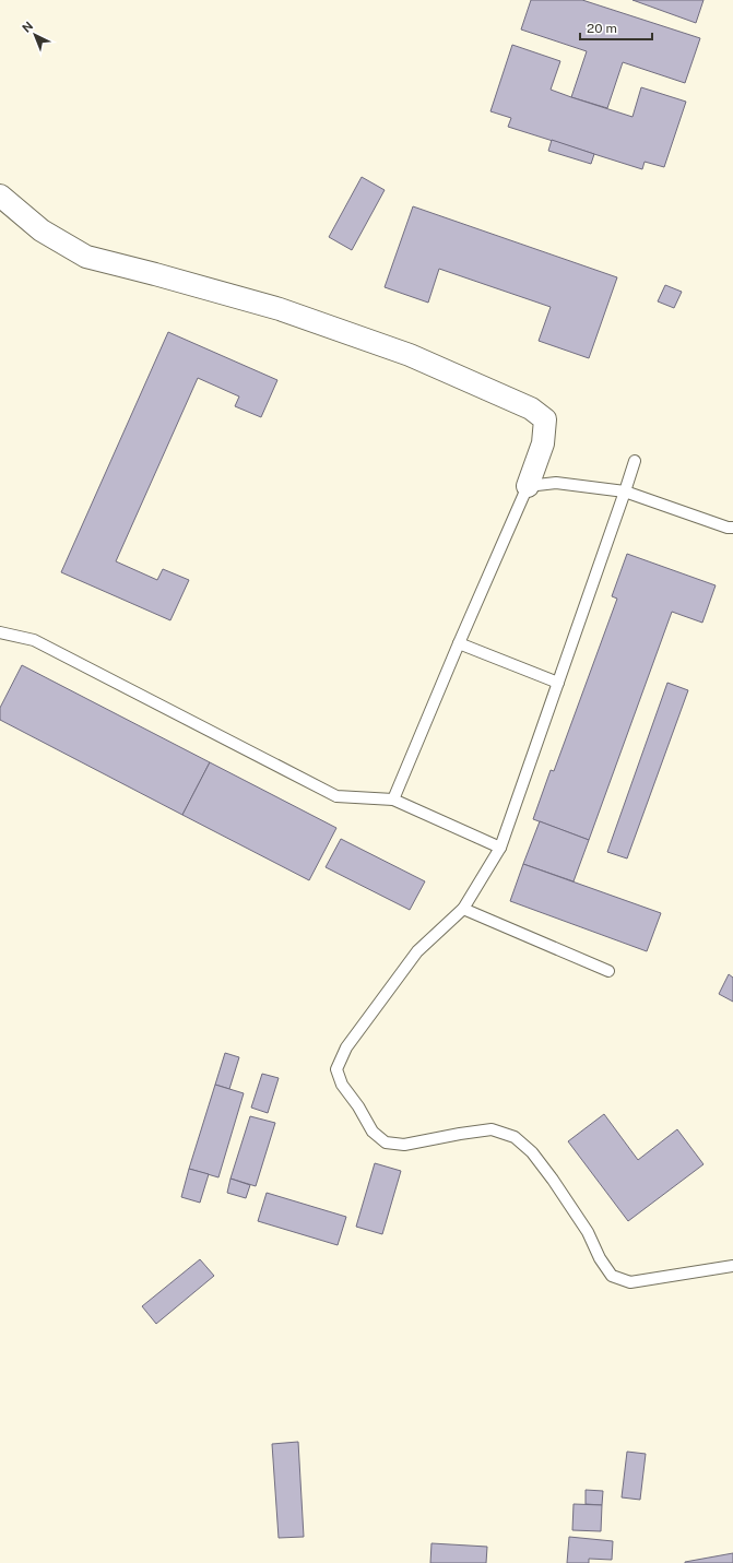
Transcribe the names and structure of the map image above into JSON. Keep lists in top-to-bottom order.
{
  "scale_bar": "20 m",
  "north": "top left"
}
